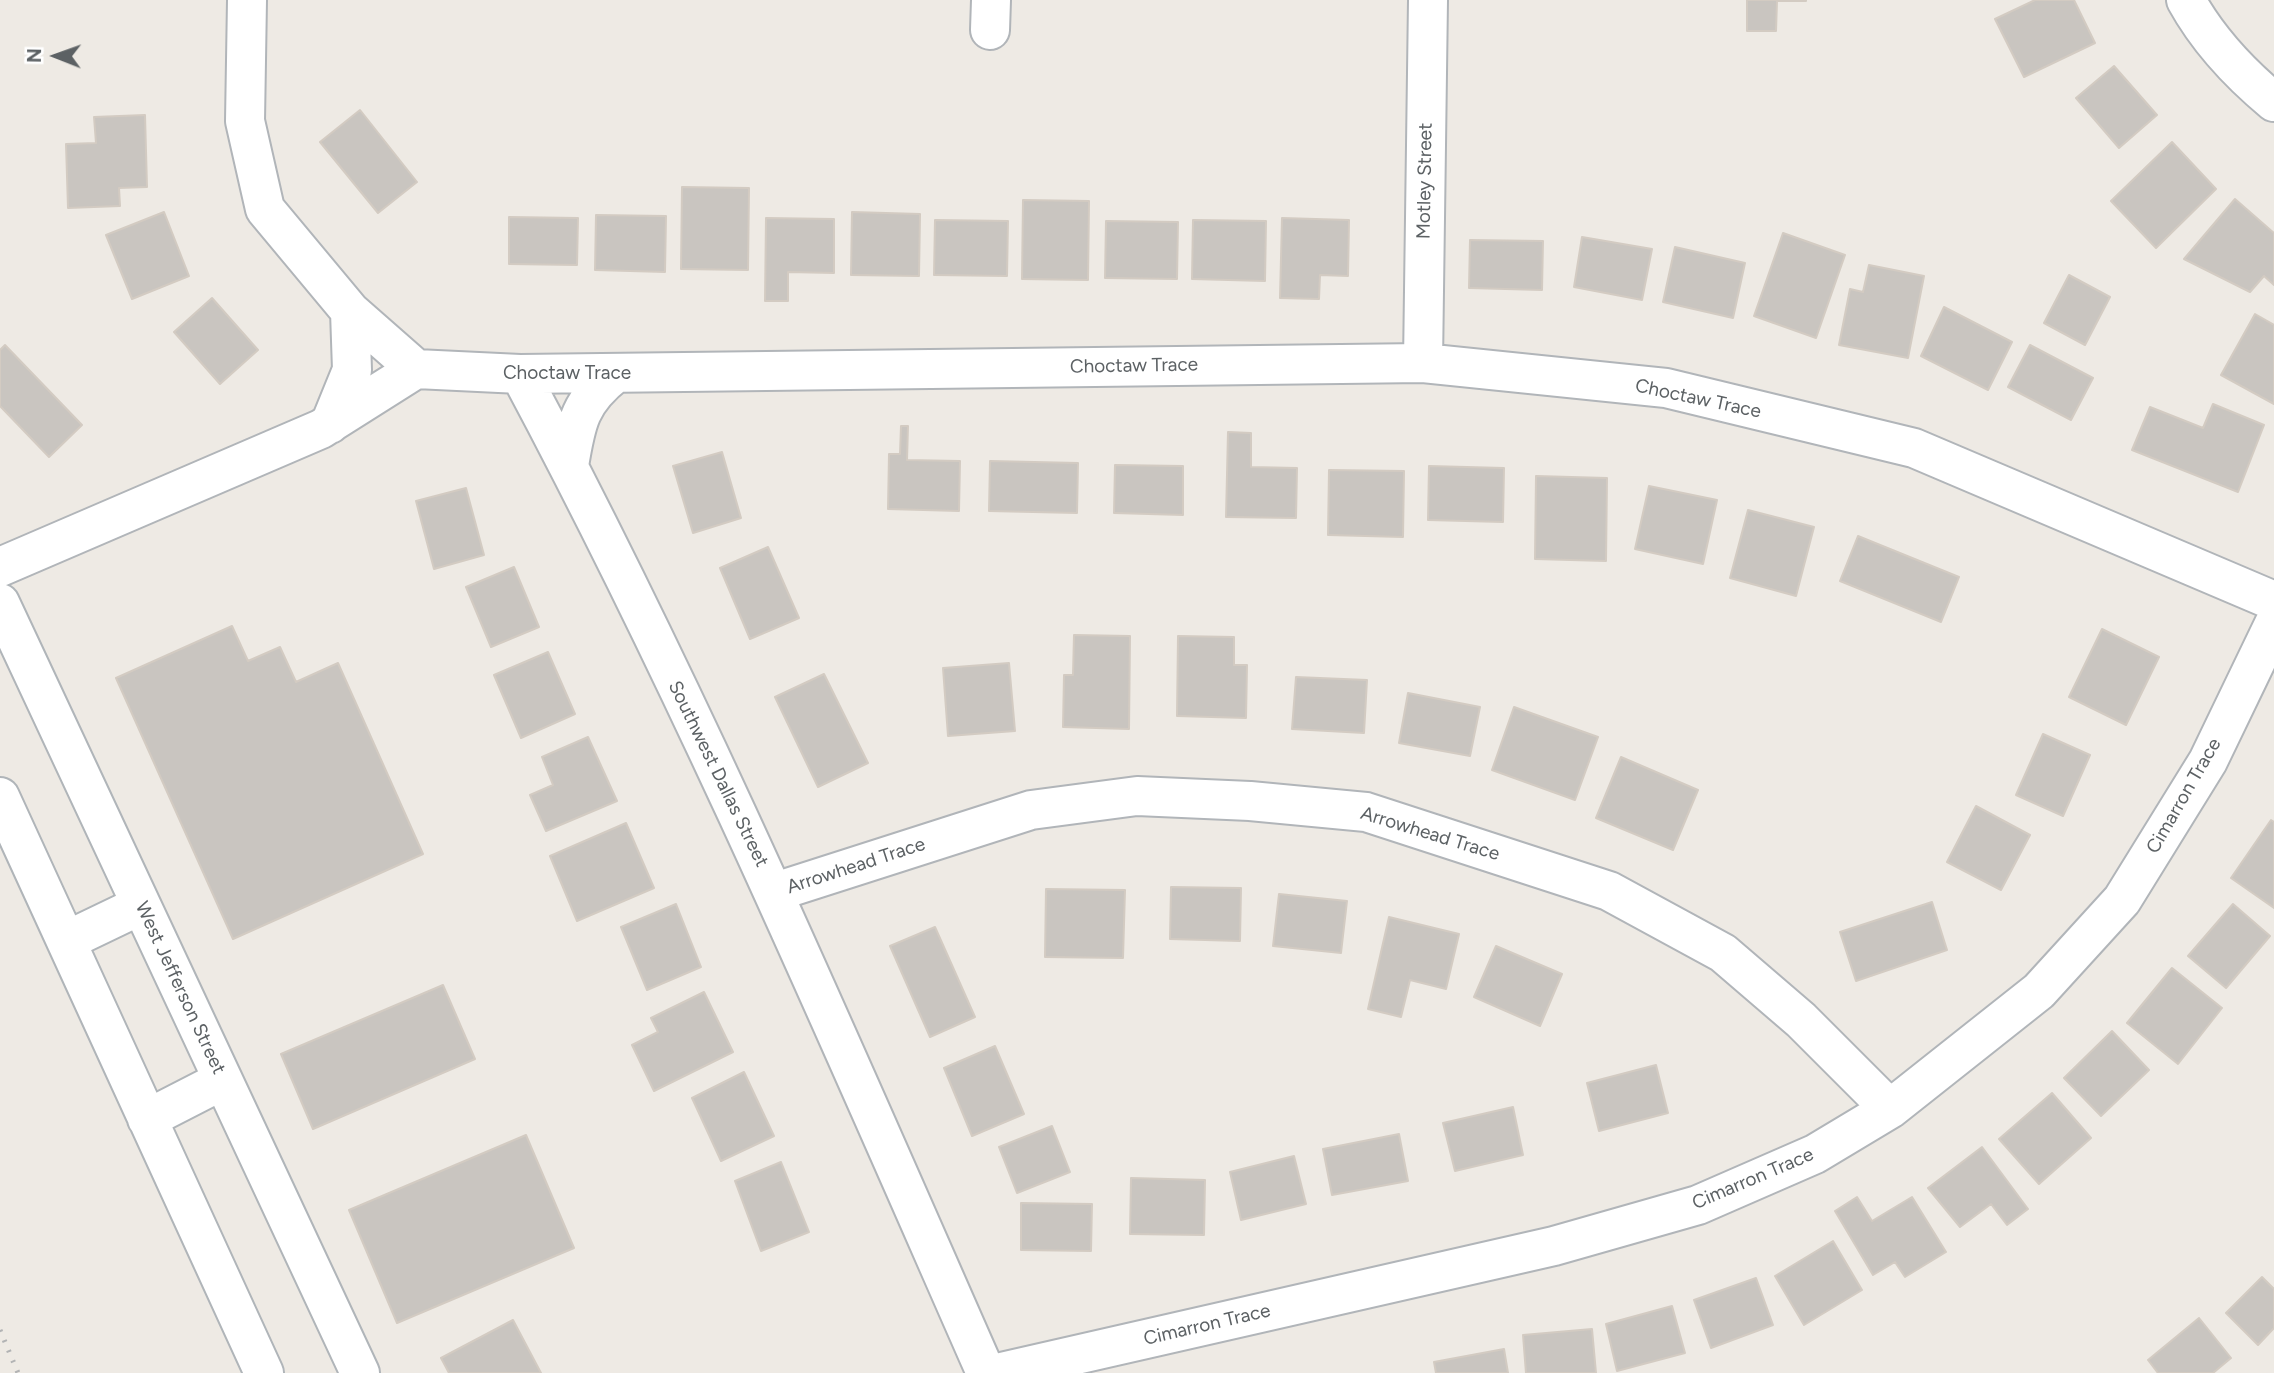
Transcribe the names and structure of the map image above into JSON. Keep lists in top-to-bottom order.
{
  "streets": {
    "street": [
      "Motley Street",
      "Choctaw Trace",
      "Southwest Dallas Street",
      "Cimarron Trace",
      "Arrowhead Trace",
      "West Jefferson Street"
    ]
  },
  "crossings": [
    ["Motley Street", "Choctaw Trace"],
    ["Choctaw Trace", "Southwest Dallas Street"],
    ["Southwest Dallas Street", "Arrowhead Trace"],
    ["Cimarron Trace", "Arrowhead Trace"]
  ],
  "north": "left"
}
